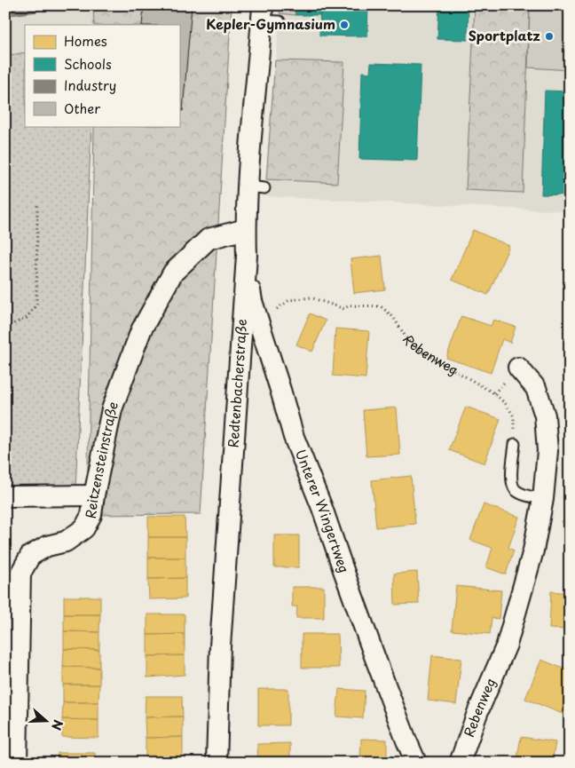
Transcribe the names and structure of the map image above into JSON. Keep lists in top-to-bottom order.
{
  "streets": {
    "street": [
      "Rebenweg",
      "Redtenbacherstraße",
      "Reitzensteinstraße",
      "Unterer Wingertweg"
    ]
  },
  "crossings": [
    ["Rebenweg", "Unterer Wingertweg"],
    ["Redtenbacherstraße", "Reitzensteinstraße"],
    ["Redtenbacherstraße", "Unterer Wingertweg"]
  ],
  "places": ["Kepler-Gymnasium", "Sportplatz"],
  "legend": [
    "Homes",
    "Schools",
    "Industry",
    "Other"
  ],
  "north": "right"
}
